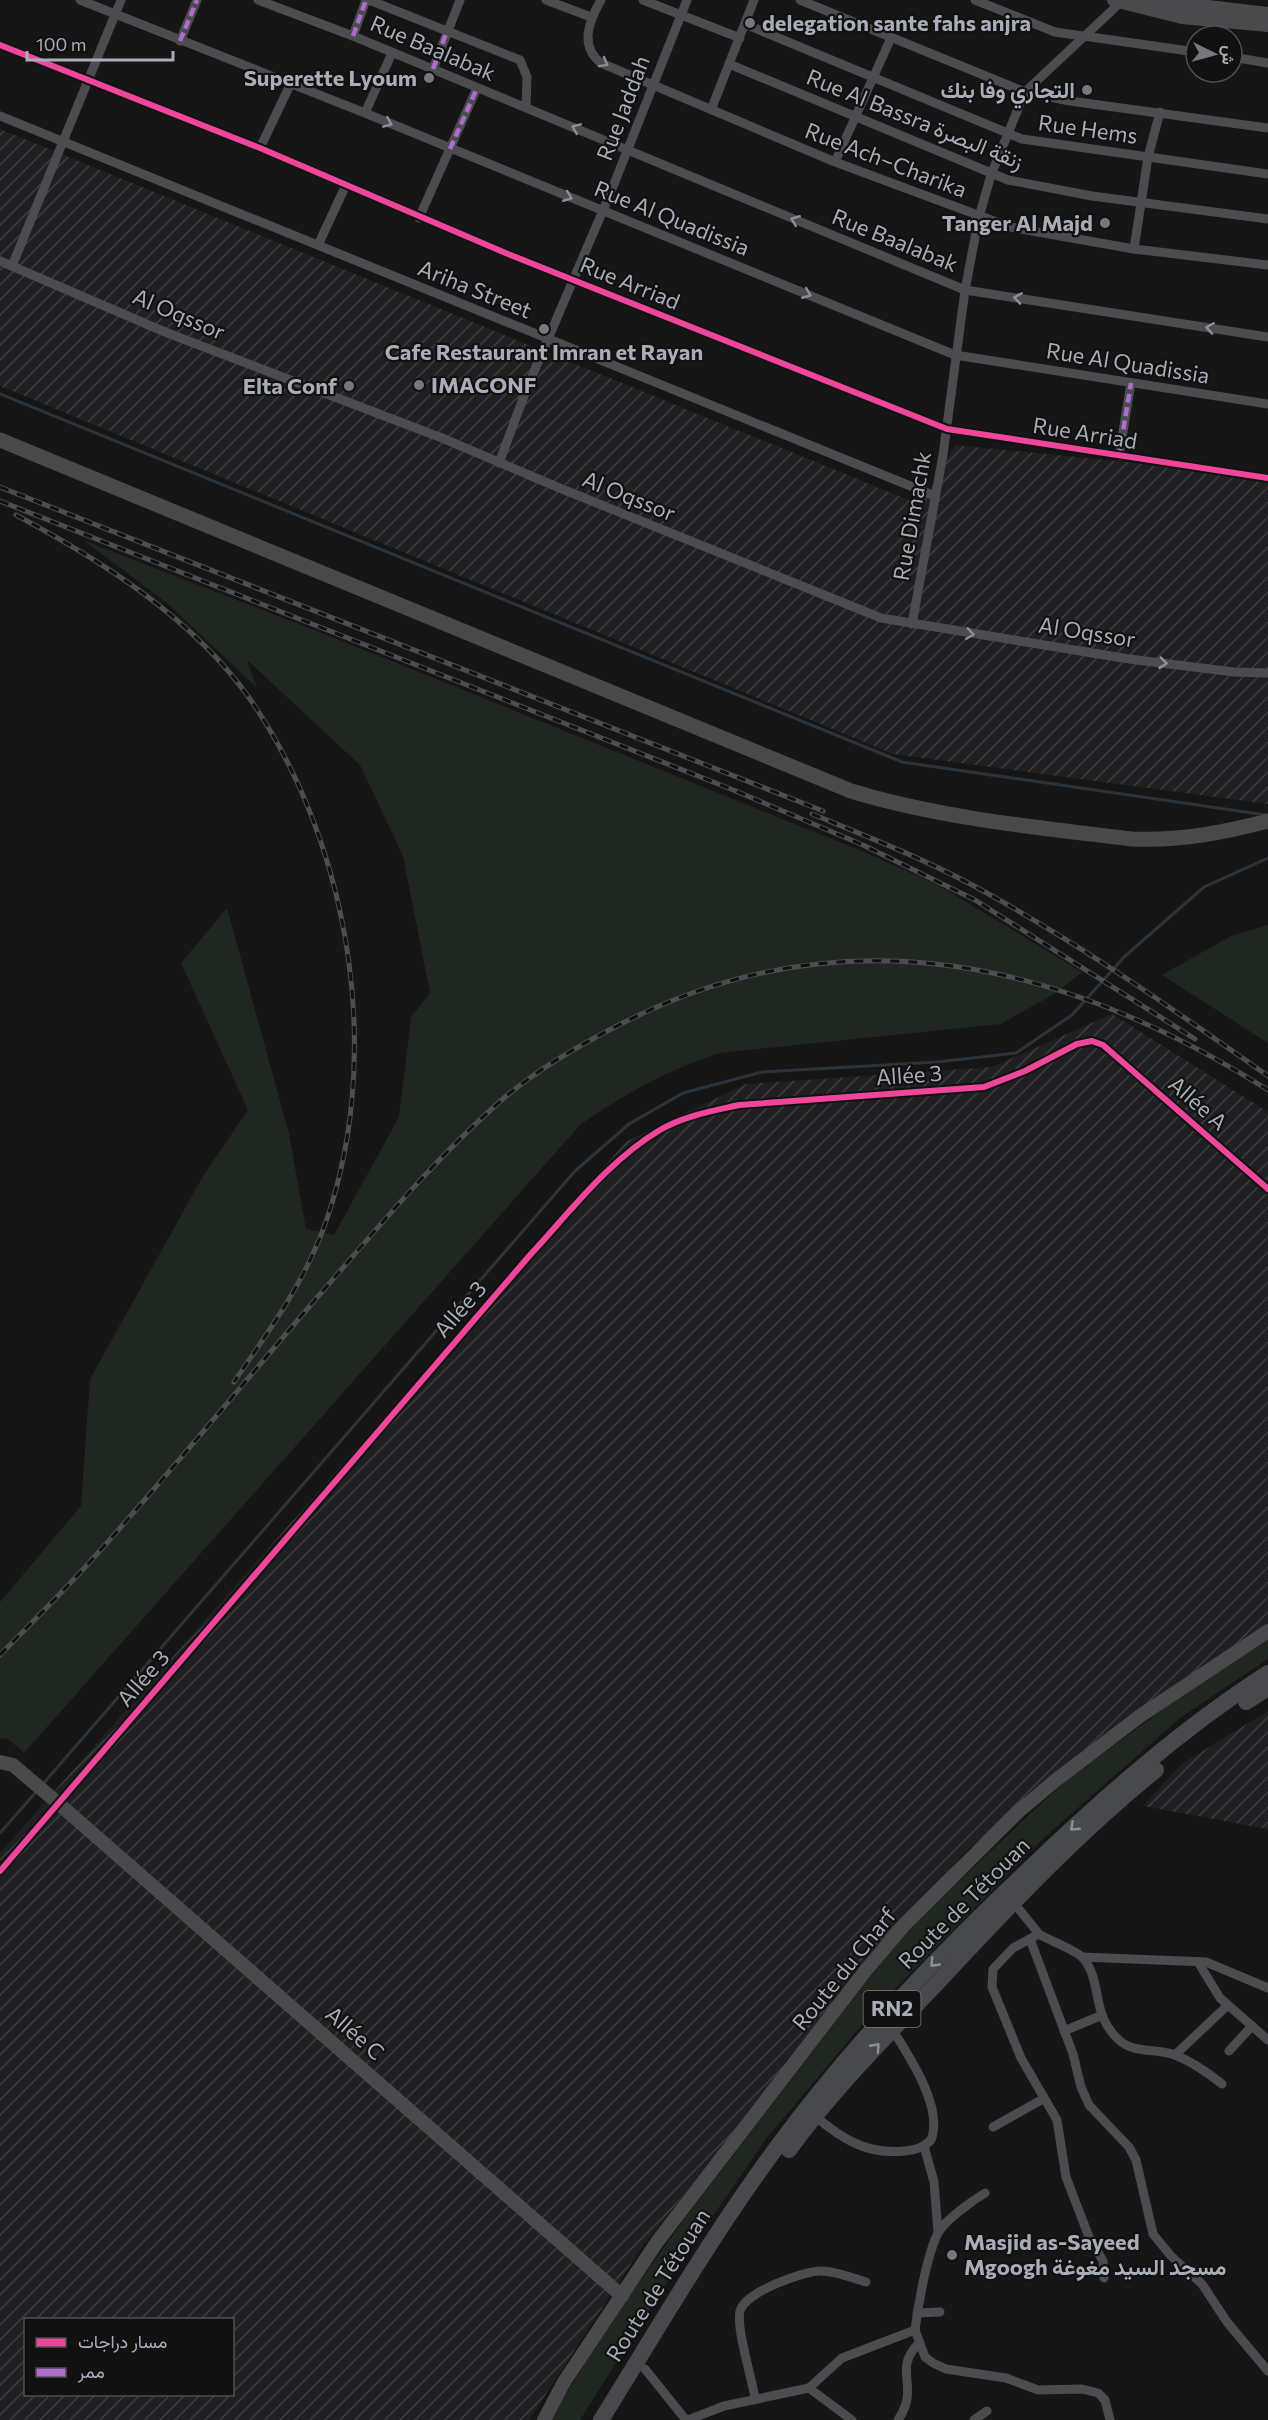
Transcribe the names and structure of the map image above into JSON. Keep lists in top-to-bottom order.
{
  "streets": {
    "highway": ["Route de Tétouan", "RN2"],
    "street": [
      "Rue Baalabak",
      "Rue Jaddah",
      "Rue Al Bassra زنقة البصرة",
      "Rue Hems",
      "Rue Ach–Charika",
      "Rue Al Quadissia",
      "Rue Arriad",
      "Ariha Street",
      "Al Oqssor",
      "Rue Dimachk",
      "Allée 3",
      "Allée A",
      "Route du Charf",
      "Allée C"
    ]
  },
  "crossings": [
    ["Rue Baalabak", "Rue Jaddah"],
    ["Rue Baalabak", "Rue Dimachk"],
    ["Rue Jaddah", "Rue Ach–Charika"],
    ["Rue Jaddah", "Rue Al Quadissia"],
    ["Rue Jaddah", "Rue Arriad"],
    ["Rue Jaddah", "Ariha Street"],
    ["Rue Jaddah", "Al Oqssor"],
    ["Rue Al Bassra زنقة البصرة", "Rue Dimachk"],
    ["Rue Hems", "Rue Dimachk"],
    ["Rue Ach–Charika", "Rue Dimachk"],
    ["Rue Al Quadissia", "Rue Dimachk"],
    ["Rue Arriad", "Rue Dimachk"],
    ["Ariha Street", "Rue Dimachk"],
    ["Al Oqssor", "Rue Dimachk"],
    ["Allée 3", "Allée A"],
    ["Allée 3", "Allée C"],
    ["Route du Charf", "Allée C"]
  ],
  "one_way": ["Rue Baalabak", "Rue Al Quadissia"],
  "places": [
    "delegation sante fahs anjra",
    "Superette Lyoum",
    "التجاري وفا بنك",
    "Tanger Al Majd",
    "Cafe Restaurant Imran et Rayan",
    "IMACONF",
    "Elta Conf",
    "Masjid as-Sayeed Mgoogh مسجد السيد مغوغة"
  ],
  "legend": ["مسار دراجات", "ممر"],
  "scale_bar": "100 m",
  "north": "right"
}
